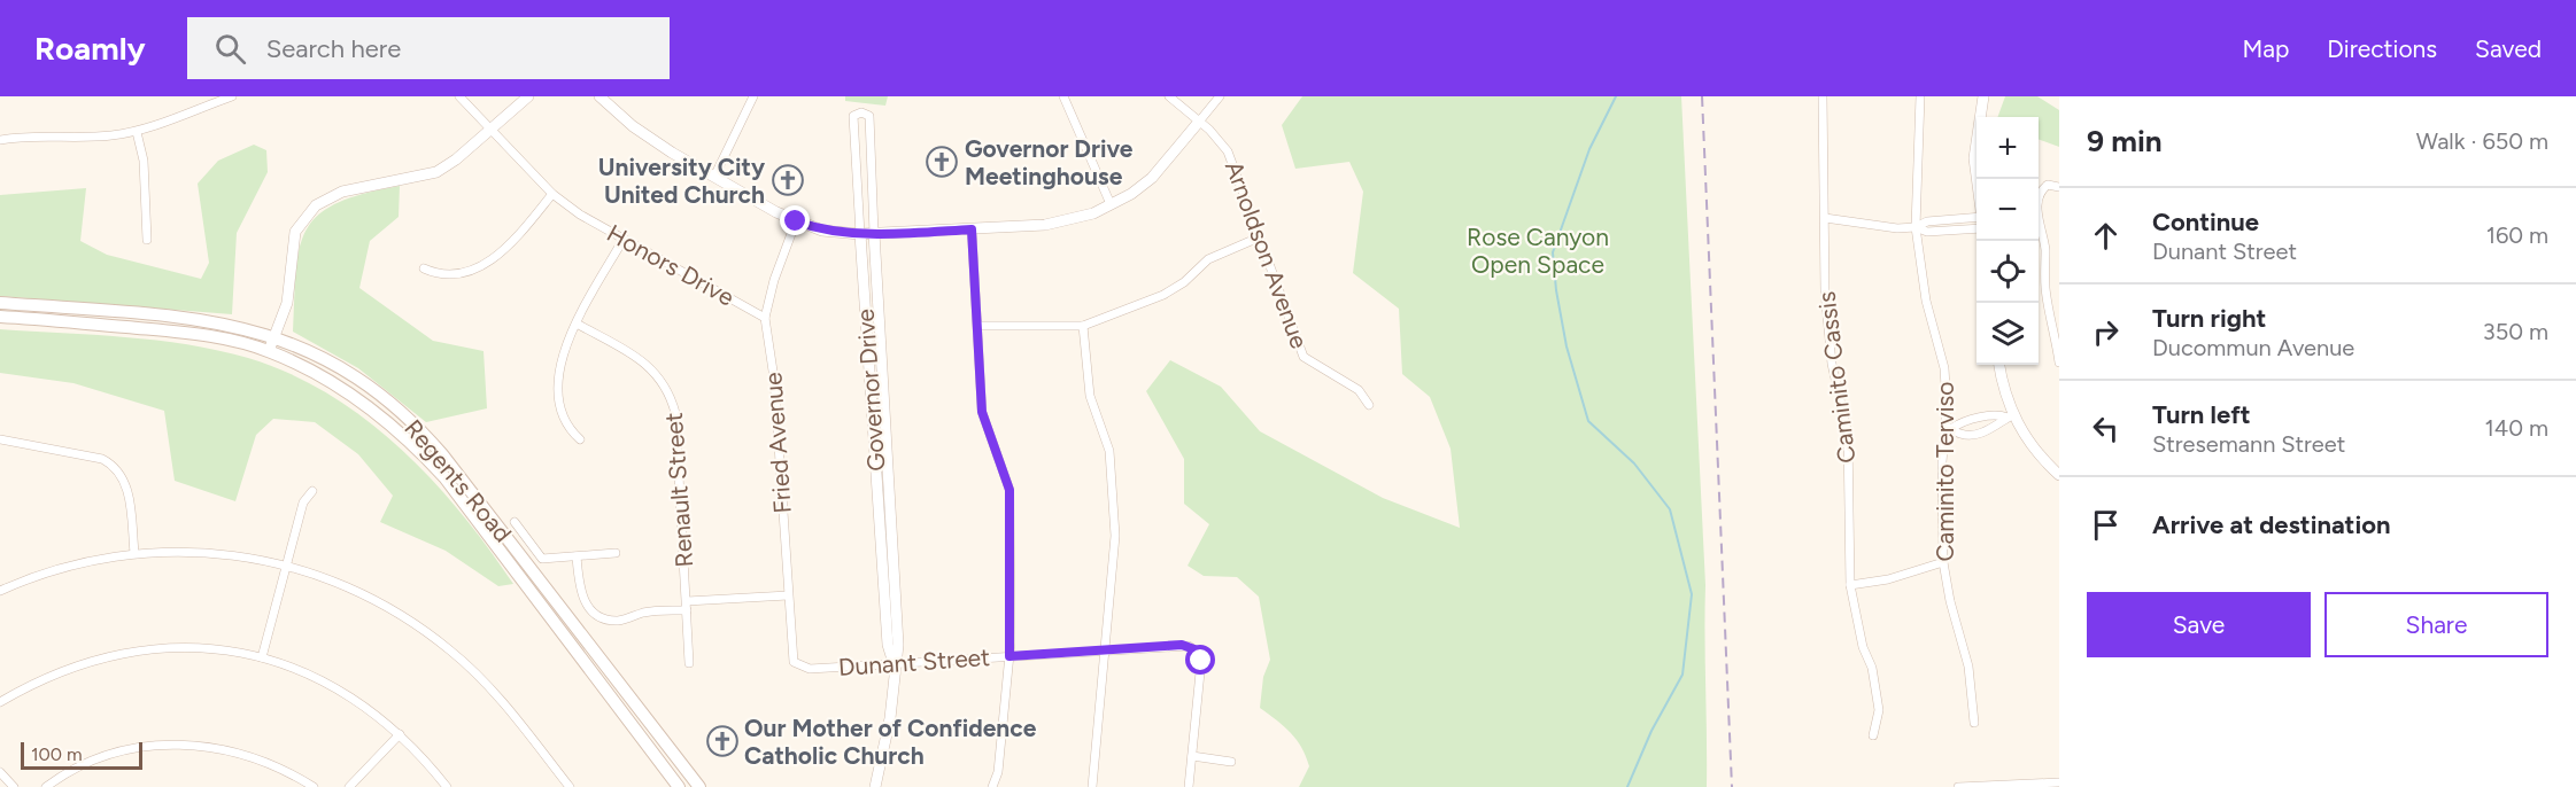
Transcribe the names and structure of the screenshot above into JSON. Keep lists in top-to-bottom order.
{
  "streets": {
    "main road": ["Regents Road"],
    "street": [
      "Arnoldson Avenue",
      "Honors Drive",
      "Caminito Cassis",
      "Governor Drive",
      "Fried Avenue",
      "Caminito Terviso",
      "Renault Street",
      "Dunant Street"
    ]
  },
  "crossings": [
    ["Honors Drive", "Fried Avenue"],
    ["Governor Drive", "Dunant Street"],
    ["Fried Avenue", "Dunant Street"]
  ],
  "parks": ["Rose Canyon Open Space"],
  "places": {
    "church": ["Governor Drive Meetinghouse", "University City United Church", "Our Mother of Confidence Catholic Church"]
  },
  "scale_bar": "100 m",
  "page": {
    "header": "Roamly",
    "search": "Search here",
    "nav": ["Map", "Directions", "Saved"],
    "heading": ["9 min", "Walk · 650 m"],
    "map_buttons": ["+", "−"],
    "list": [
      ["Continue", "Dunant Street", "160 m"],
      ["Turn right", "Ducommun Avenue", "350 m"],
      ["Turn left", "Stresemann Street", "140 m"],
      "Arrive at destination"
    ],
    "buttons": ["Save", "Share"],
    "scale": "100 m"
  }
}
